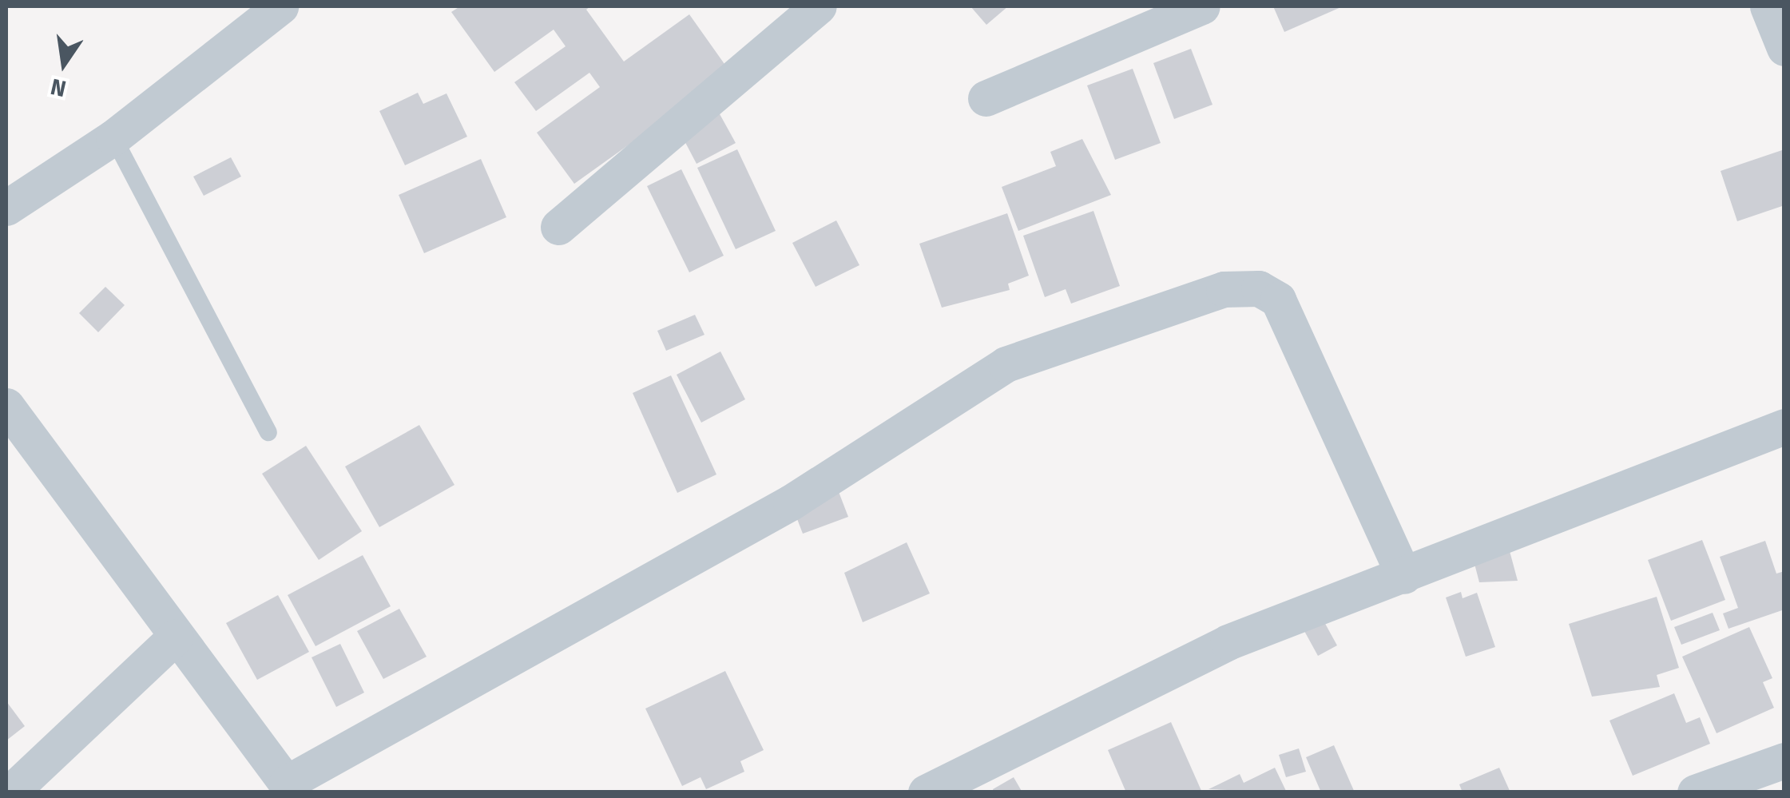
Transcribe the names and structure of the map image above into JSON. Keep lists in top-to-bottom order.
{
  "north": "bottom"
}
